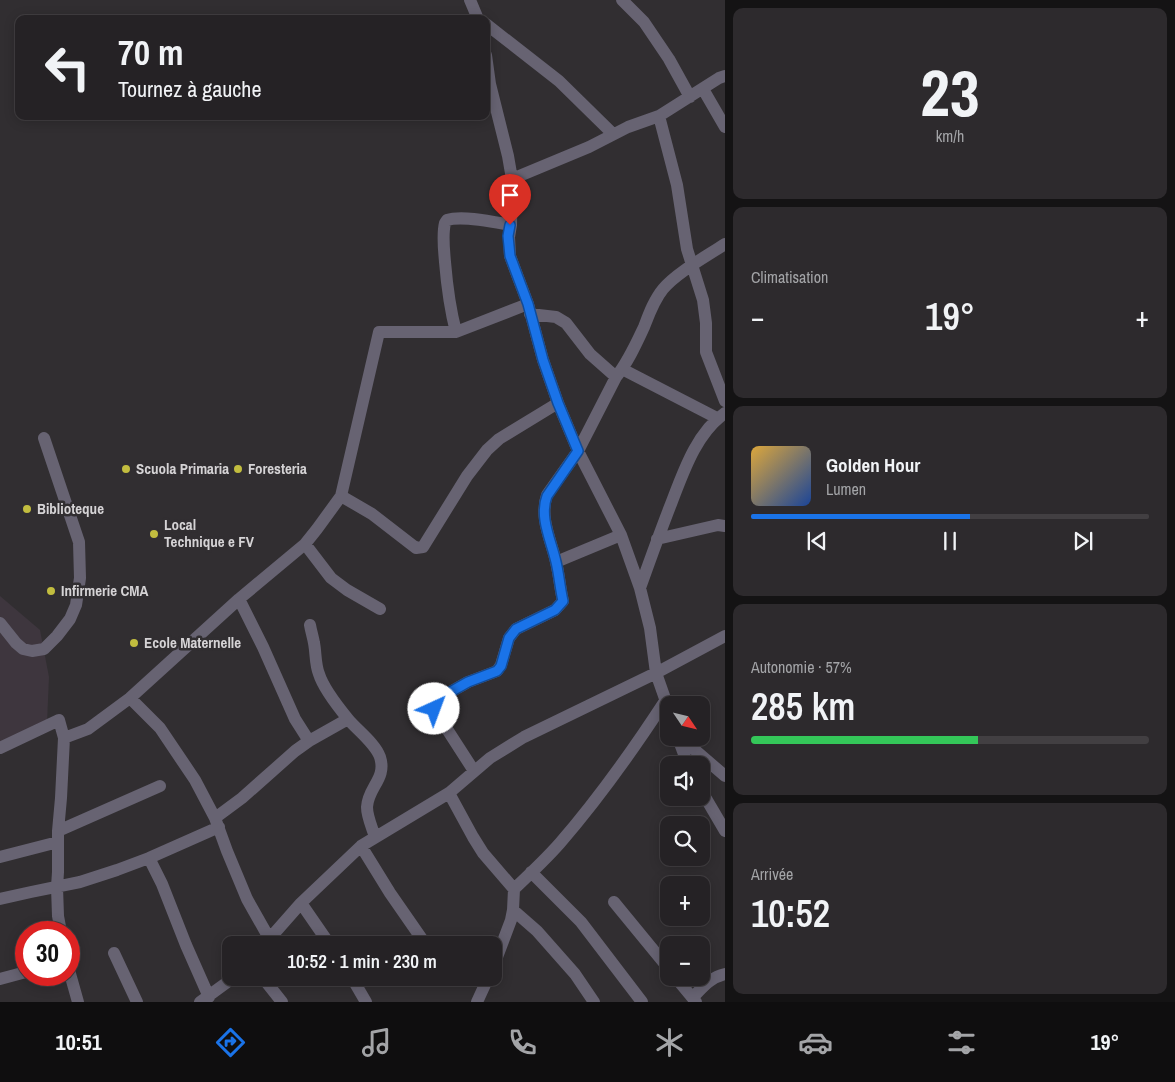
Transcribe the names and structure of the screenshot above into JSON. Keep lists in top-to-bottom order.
{
  "places": [
    "Scuola Primaria",
    "Foresteria",
    "Biblioteque",
    "Local Technique e FV",
    "Infirmerie CMA",
    "Ecole Maternelle"
  ],
  "north": "bottom right",
  "page": {
    "tile": [
      ["23", "km/h"],
      "Climatisation",
      ["Autonomie · 57%", "285 km"],
      ["Arrivée", "10:52"]
    ],
    "turn": ["70 m", "Tournez à gauche"],
    "heat": ["−", "19°", "+"],
    "song": ["Golden Hour", "Lumen"],
    "map_buttons": ["+", "−"],
    "limit": "30",
    "trip": "10:52 · 1 min · 230 m",
    "tabs": ["10:51", "19°"]
  }
}
